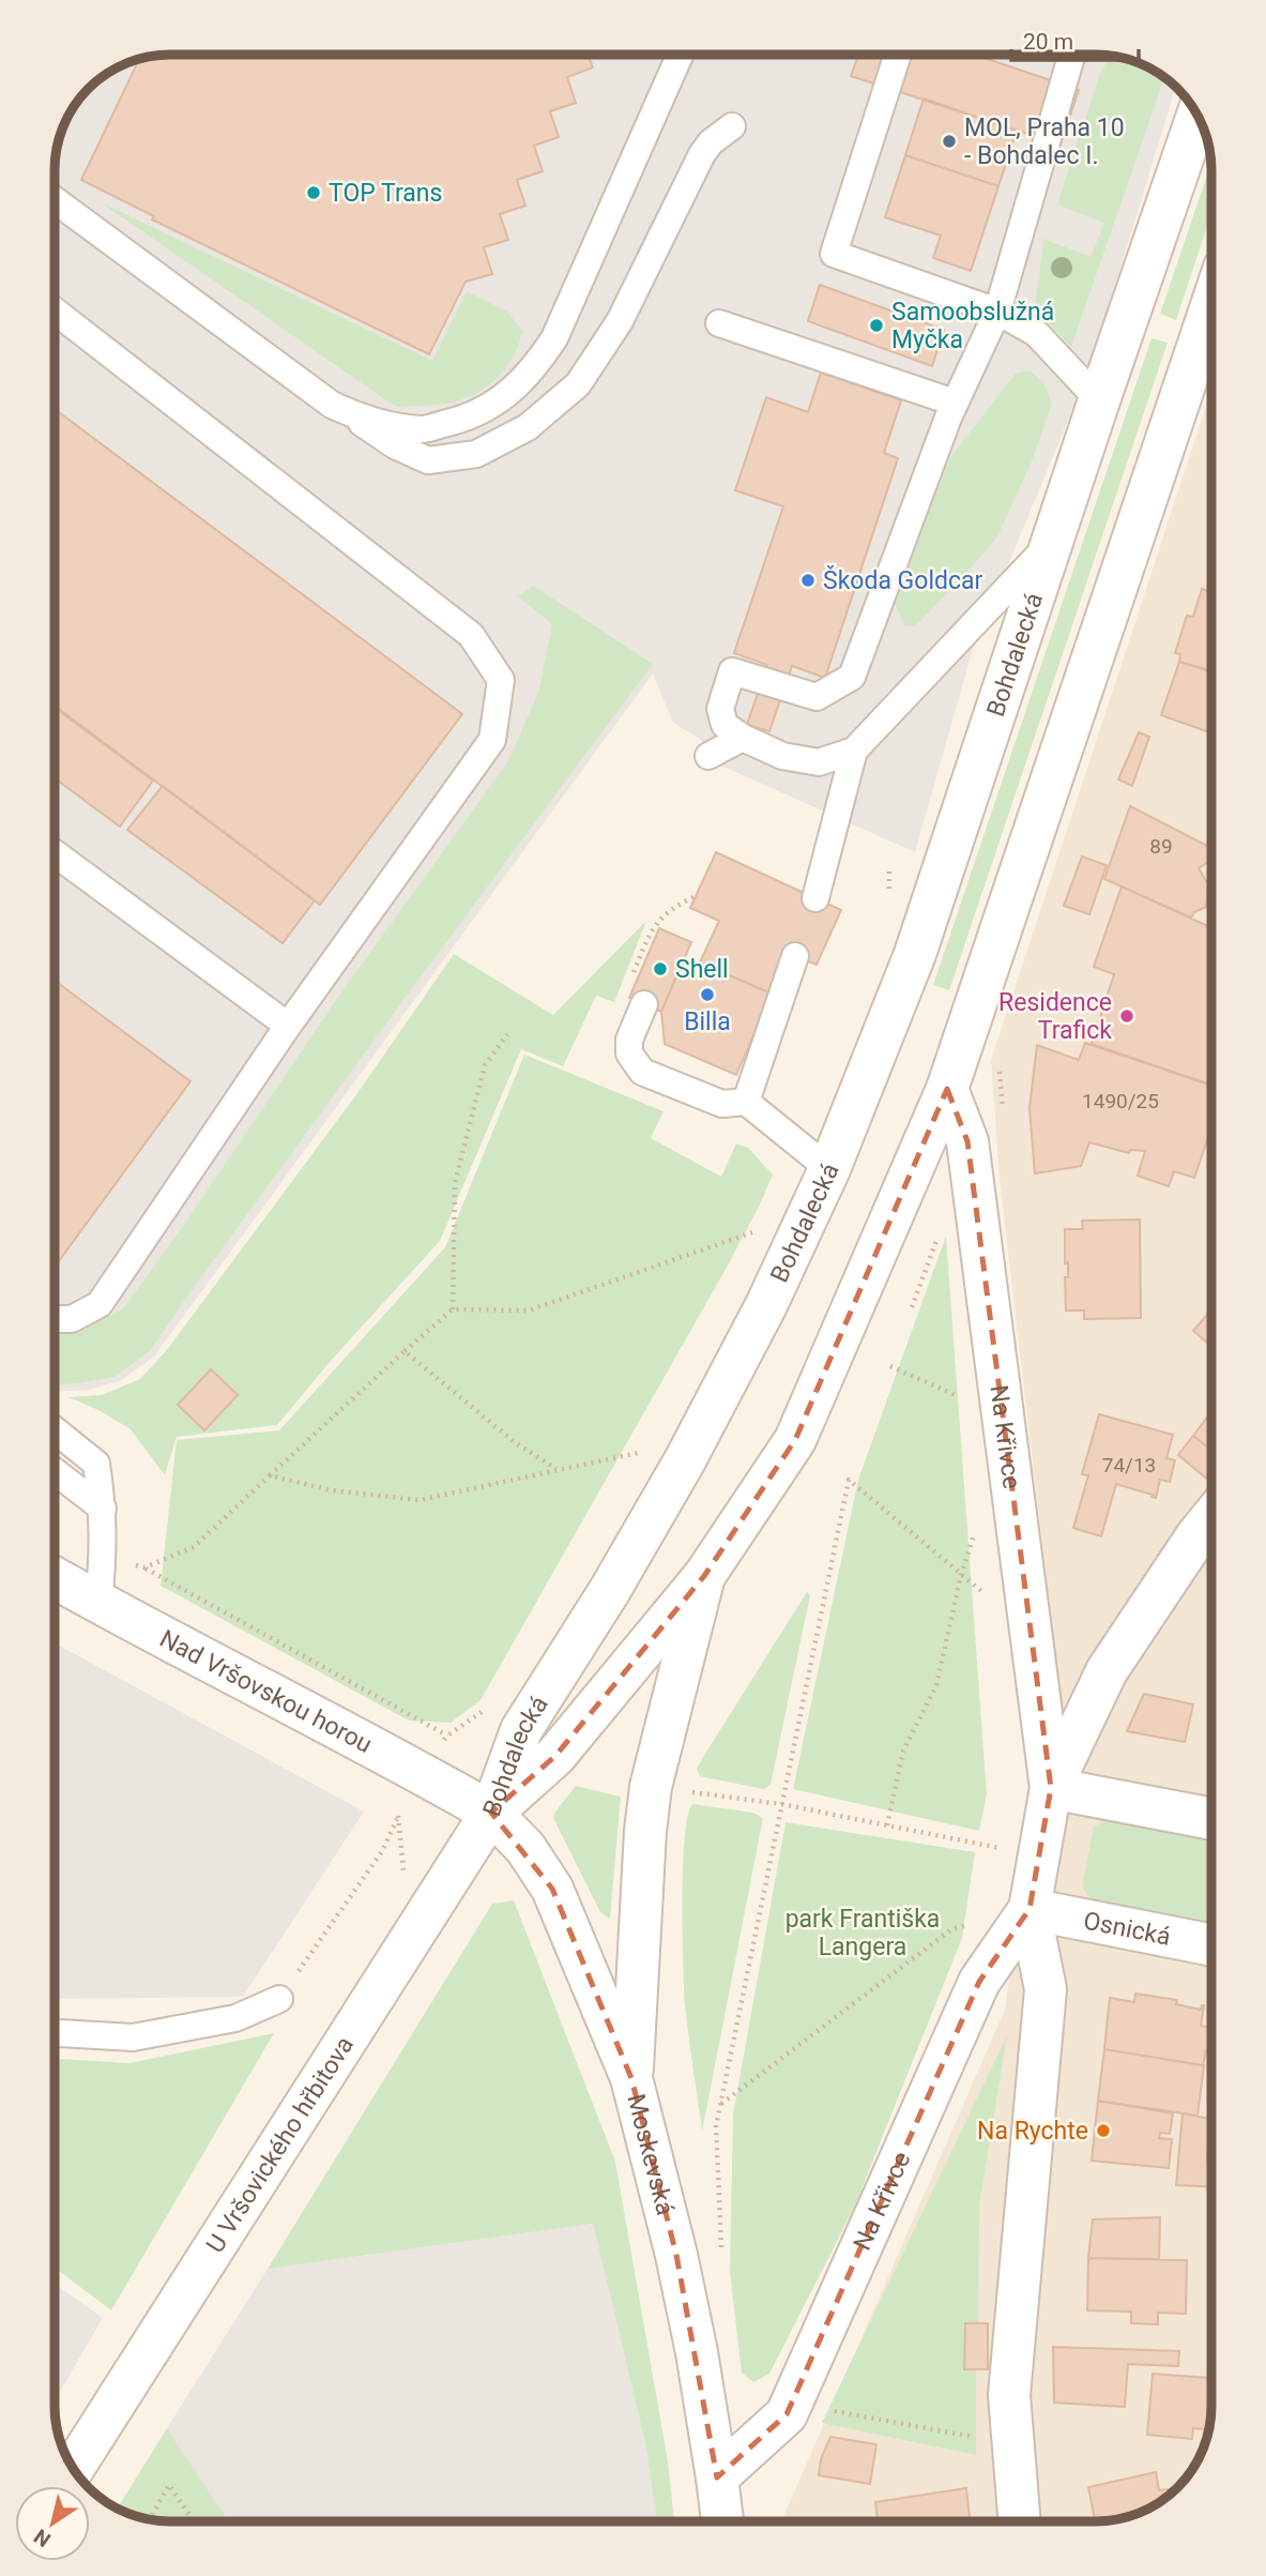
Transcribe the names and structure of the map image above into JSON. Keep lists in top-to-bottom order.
{
  "streets": {
    "street": [
      "Bohdalecká",
      "Na Křivce",
      "Nad Vršovskou horou",
      "Osnická",
      "U Vršovického hřbitova",
      "Moskevská"
    ]
  },
  "crossings": [
    ["Bohdalecká", "Na Křivce"],
    ["Bohdalecká", "Nad Vršovskou horou"],
    ["Bohdalecká", "U Vršovického hřbitova"],
    ["Bohdalecká", "Moskevská"],
    ["Na Křivce", "Osnická"],
    ["Na Křivce", "Moskevská"],
    ["Nad Vršovskou horou", "U Vršovického hřbitova"],
    ["Nad Vršovskou horou", "Moskevská"],
    ["U Vršovického hřbitova", "Moskevská"]
  ],
  "parks": ["park Františka Langera"],
  "places": [
    "MOL, Praha 10 - Bohdalec I.",
    "TOP Trans",
    "Samoobslužná Myčka",
    "Škoda Goldcar",
    "Shell",
    "Billa",
    "Residence Trafick",
    "Na Rychte"
  ],
  "house_numbers": ["89", "1490/25", "74/13"],
  "scale_bar": "20 m",
  "north": "bottom left"
}
